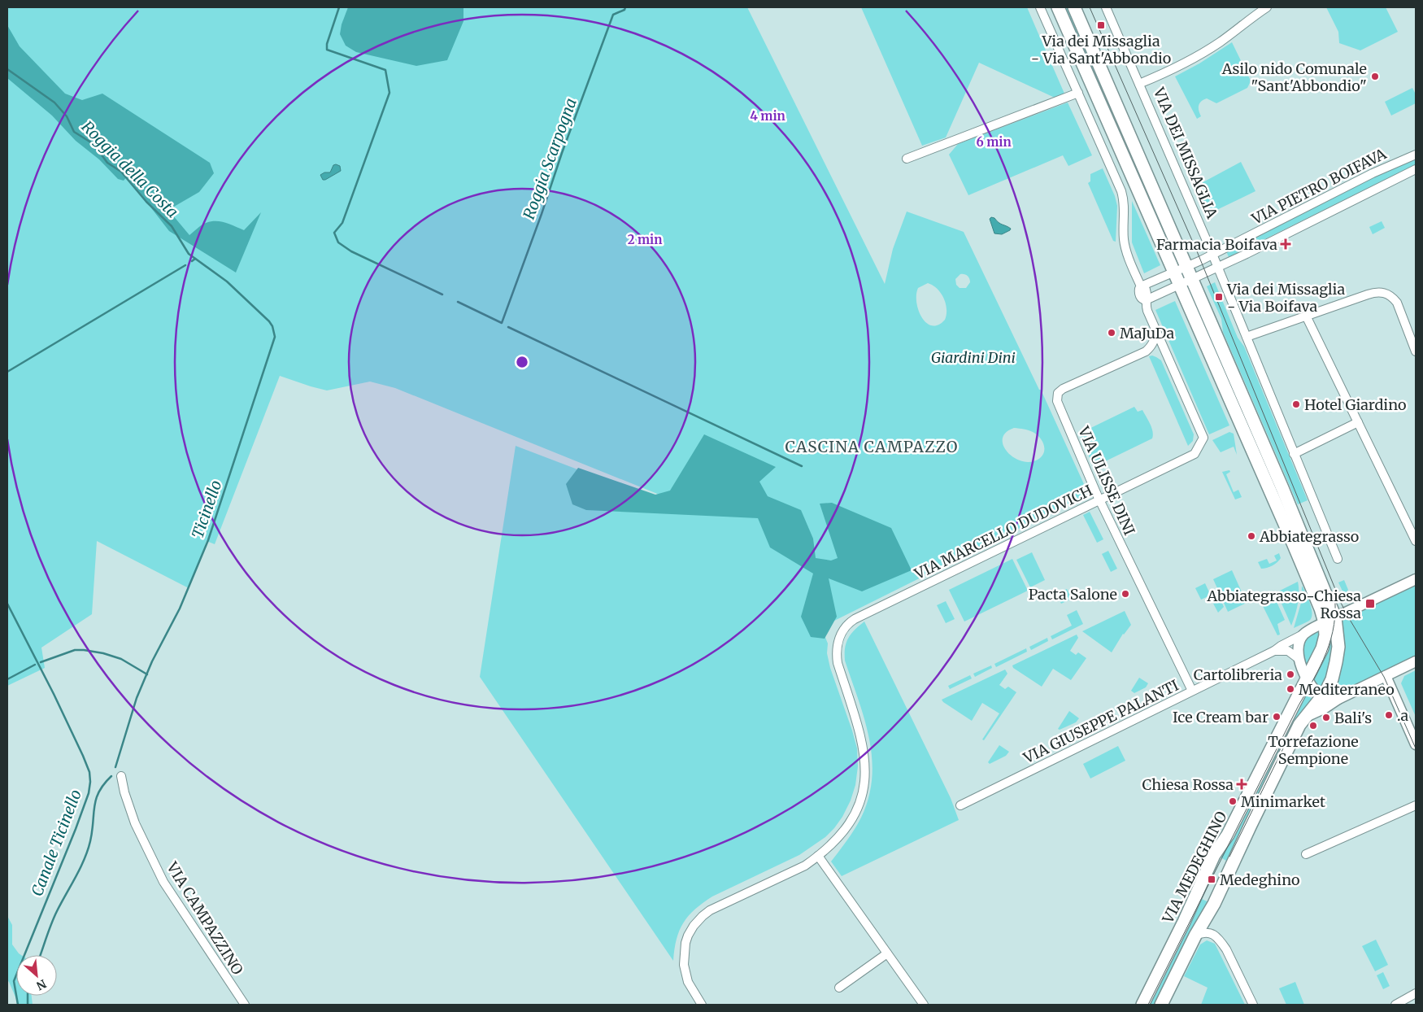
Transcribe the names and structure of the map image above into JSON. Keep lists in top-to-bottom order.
{
  "streets": {
    "main road": ["VIA MEDEGHINO"],
    "street": [
      "VIA DEI MISSAGLIA",
      "VIA PIETRO BOIFAVA",
      "VIA ULISSE DINI",
      "VIA MARCELLO DUDOVICH",
      "VIA GIUSEPPE PALANTI",
      "VIA CAMPAZZINO"
    ]
  },
  "crossings": [
    ["VIA DEI MISSAGLIA", "VIA PIETRO BOIFAVA"],
    ["VIA ULISSE DINI", "VIA MARCELLO DUDOVICH"],
    ["VIA ULISSE DINI", "VIA GIUSEPPE PALANTI"]
  ],
  "districts": ["CASCINA CAMPAZZO"],
  "water": [
    "Roggia Scarpogna",
    "Roggia della Costa",
    "Ticinello",
    "Canale Ticinello"
  ],
  "parks": ["Giardini Dini"],
  "places": {
    "transit": [
      "Via dei Missaglia - Via Sant'Abbondio",
      "Via dei Missaglia - Via Boifava",
      "Abbiategrasso-Chiesa Rossa",
      "Medeghino"
    ],
    "other": [
      "Asilo nido Comunale \"Sant'Abbondio\"",
      "MaJuDa",
      "Hotel Giardino",
      "Abbiategrasso",
      "Pacta Salone",
      "Cartolibreria",
      "Mediterraneo",
      ".a",
      "Ice Cream bar",
      "Bali's",
      "Torrefazione Sempione",
      "Minimarket"
    ],
    "health": ["Farmacia Boifava", "Chiesa Rossa"]
  },
  "north": "bottom right",
  "rings": ["4 min", "6 min", "2 min"]
}
